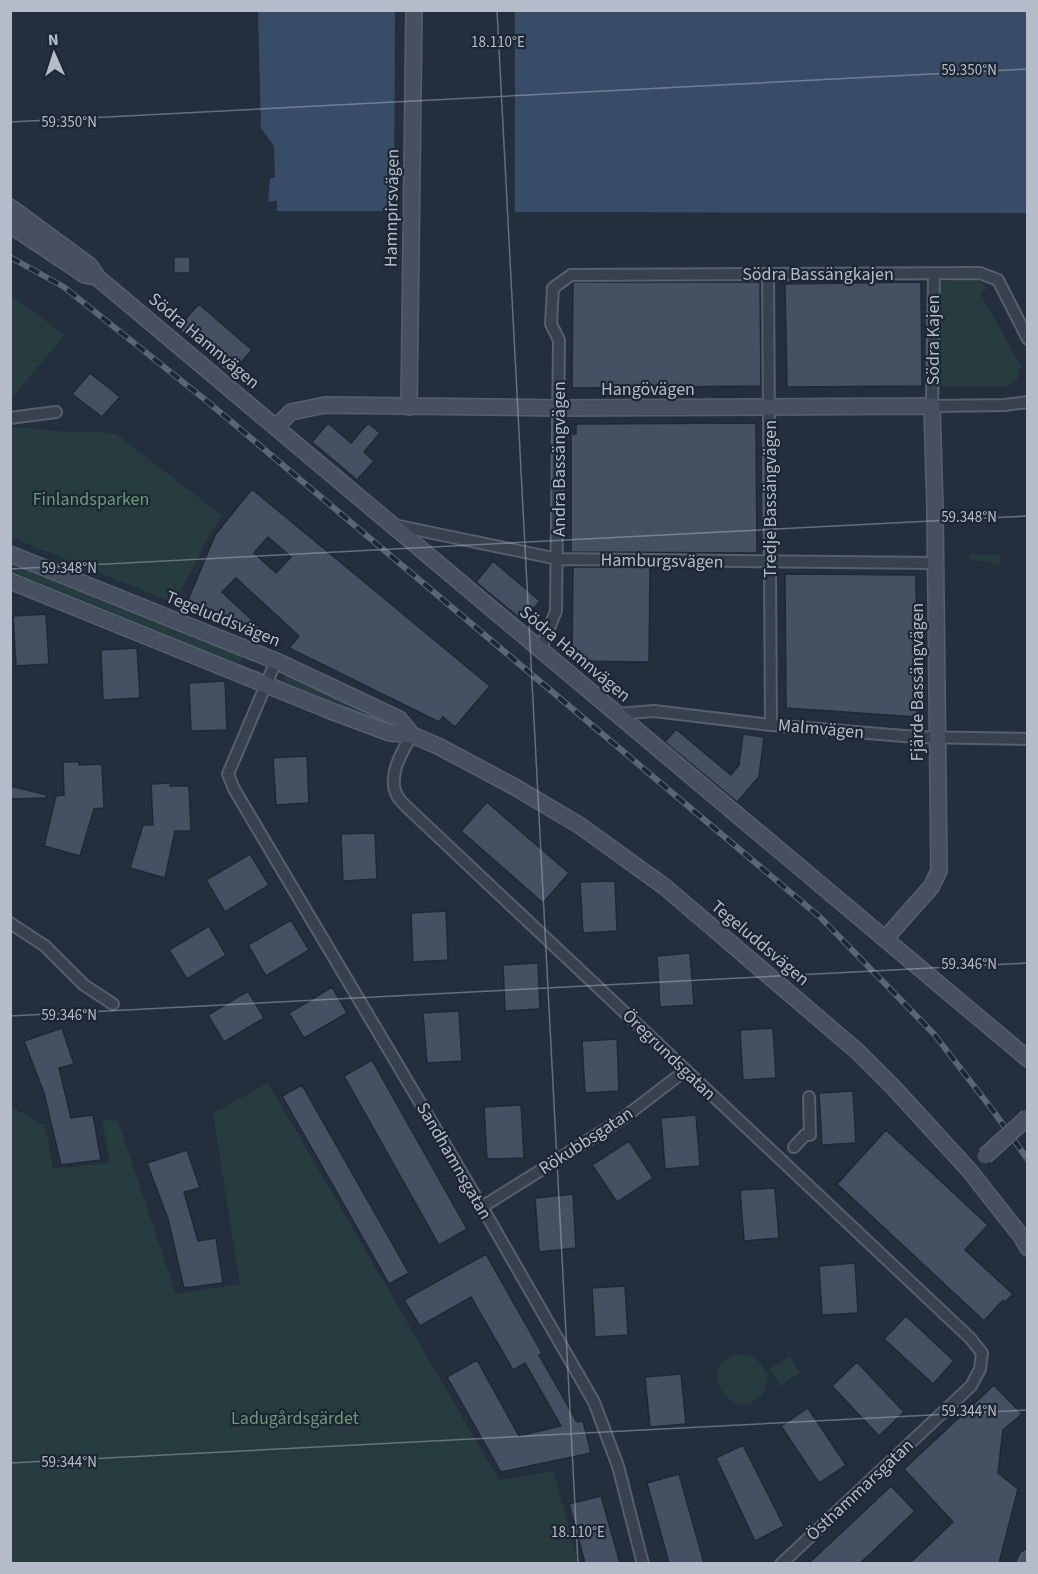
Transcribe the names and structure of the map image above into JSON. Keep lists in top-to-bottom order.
{
  "streets": {
    "main road": [
      "Hamnpirsvägen",
      "Södra Hamnvägen",
      "Hangövägen",
      "Tegeluddsvägen",
      "Fjärde Bassängvägen"
    ],
    "street": [
      "Södra Bassängkajen",
      "Södra Kajen",
      "Andra Bassängvägen",
      "Tredje Bassängvägen",
      "Hamburgsvägen",
      "Malmvägen",
      "Öregrundsgatan",
      "Rökubbsgatan",
      "Sandhamnsgatan",
      "Östhammarsgatan"
    ]
  },
  "crossings": [
    ["Hamnpirsvägen", "Hangövägen"],
    ["Södra Bassängkajen", "Södra Kajen"],
    ["Södra Bassängkajen", "Andra Bassängvägen"],
    ["Södra Bassängkajen", "Tredje Bassängvägen"],
    ["Södra Kajen", "Hangövägen"],
    ["Södra Kajen", "Fjärde Bassängvägen"],
    ["Södra Hamnvägen", "Hangövägen"],
    ["Södra Hamnvägen", "Andra Bassängvägen"],
    ["Södra Hamnvägen", "Hamburgsvägen"],
    ["Södra Hamnvägen", "Fjärde Bassängvägen"],
    ["Södra Hamnvägen", "Malmvägen"],
    ["Hangövägen", "Andra Bassängvägen"],
    ["Hangövägen", "Tredje Bassängvägen"],
    ["Hangövägen", "Fjärde Bassängvägen"],
    ["Andra Bassängvägen", "Hamburgsvägen"],
    ["Tredje Bassängvägen", "Hamburgsvägen"],
    ["Tredje Bassängvägen", "Malmvägen"],
    ["Hamburgsvägen", "Fjärde Bassängvägen"],
    ["Tegeluddsvägen", "Öregrundsgatan"],
    ["Tegeluddsvägen", "Sandhamnsgatan"],
    ["Fjärde Bassängvägen", "Malmvägen"],
    ["Öregrundsgatan", "Rökubbsgatan"],
    ["Öregrundsgatan", "Östhammarsgatan"],
    ["Rökubbsgatan", "Sandhamnsgatan"]
  ],
  "parks": ["Finlandsparken", "Ladugårdsgärdet"],
  "north": "top",
  "coordinates": [
    "18.110°E",
    "59.350°N",
    "59.348°N",
    "59.346°N",
    "59.344°N"
  ]
}
